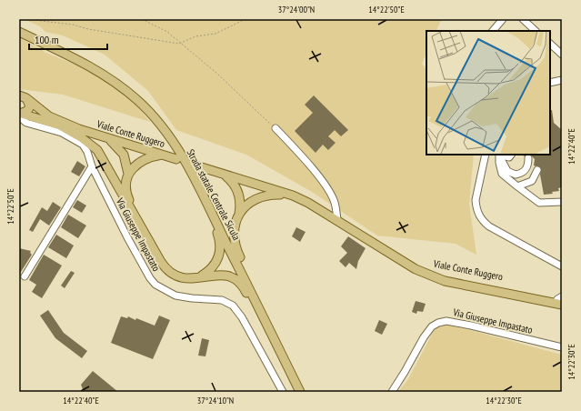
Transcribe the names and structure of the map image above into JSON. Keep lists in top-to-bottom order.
{
  "streets": {
    "main road": ["Viale Conte Ruggero", "Strada statale Centrale Sicula"],
    "street": ["Via Giuseppe Impastato"]
  },
  "scale_bar": "100 m",
  "coordinates": [
    "37°24'00\"N",
    "14°22'50\"E",
    "14°22'40\"E",
    "14°22'30\"E",
    "37°24'10\"N"
  ]
}
